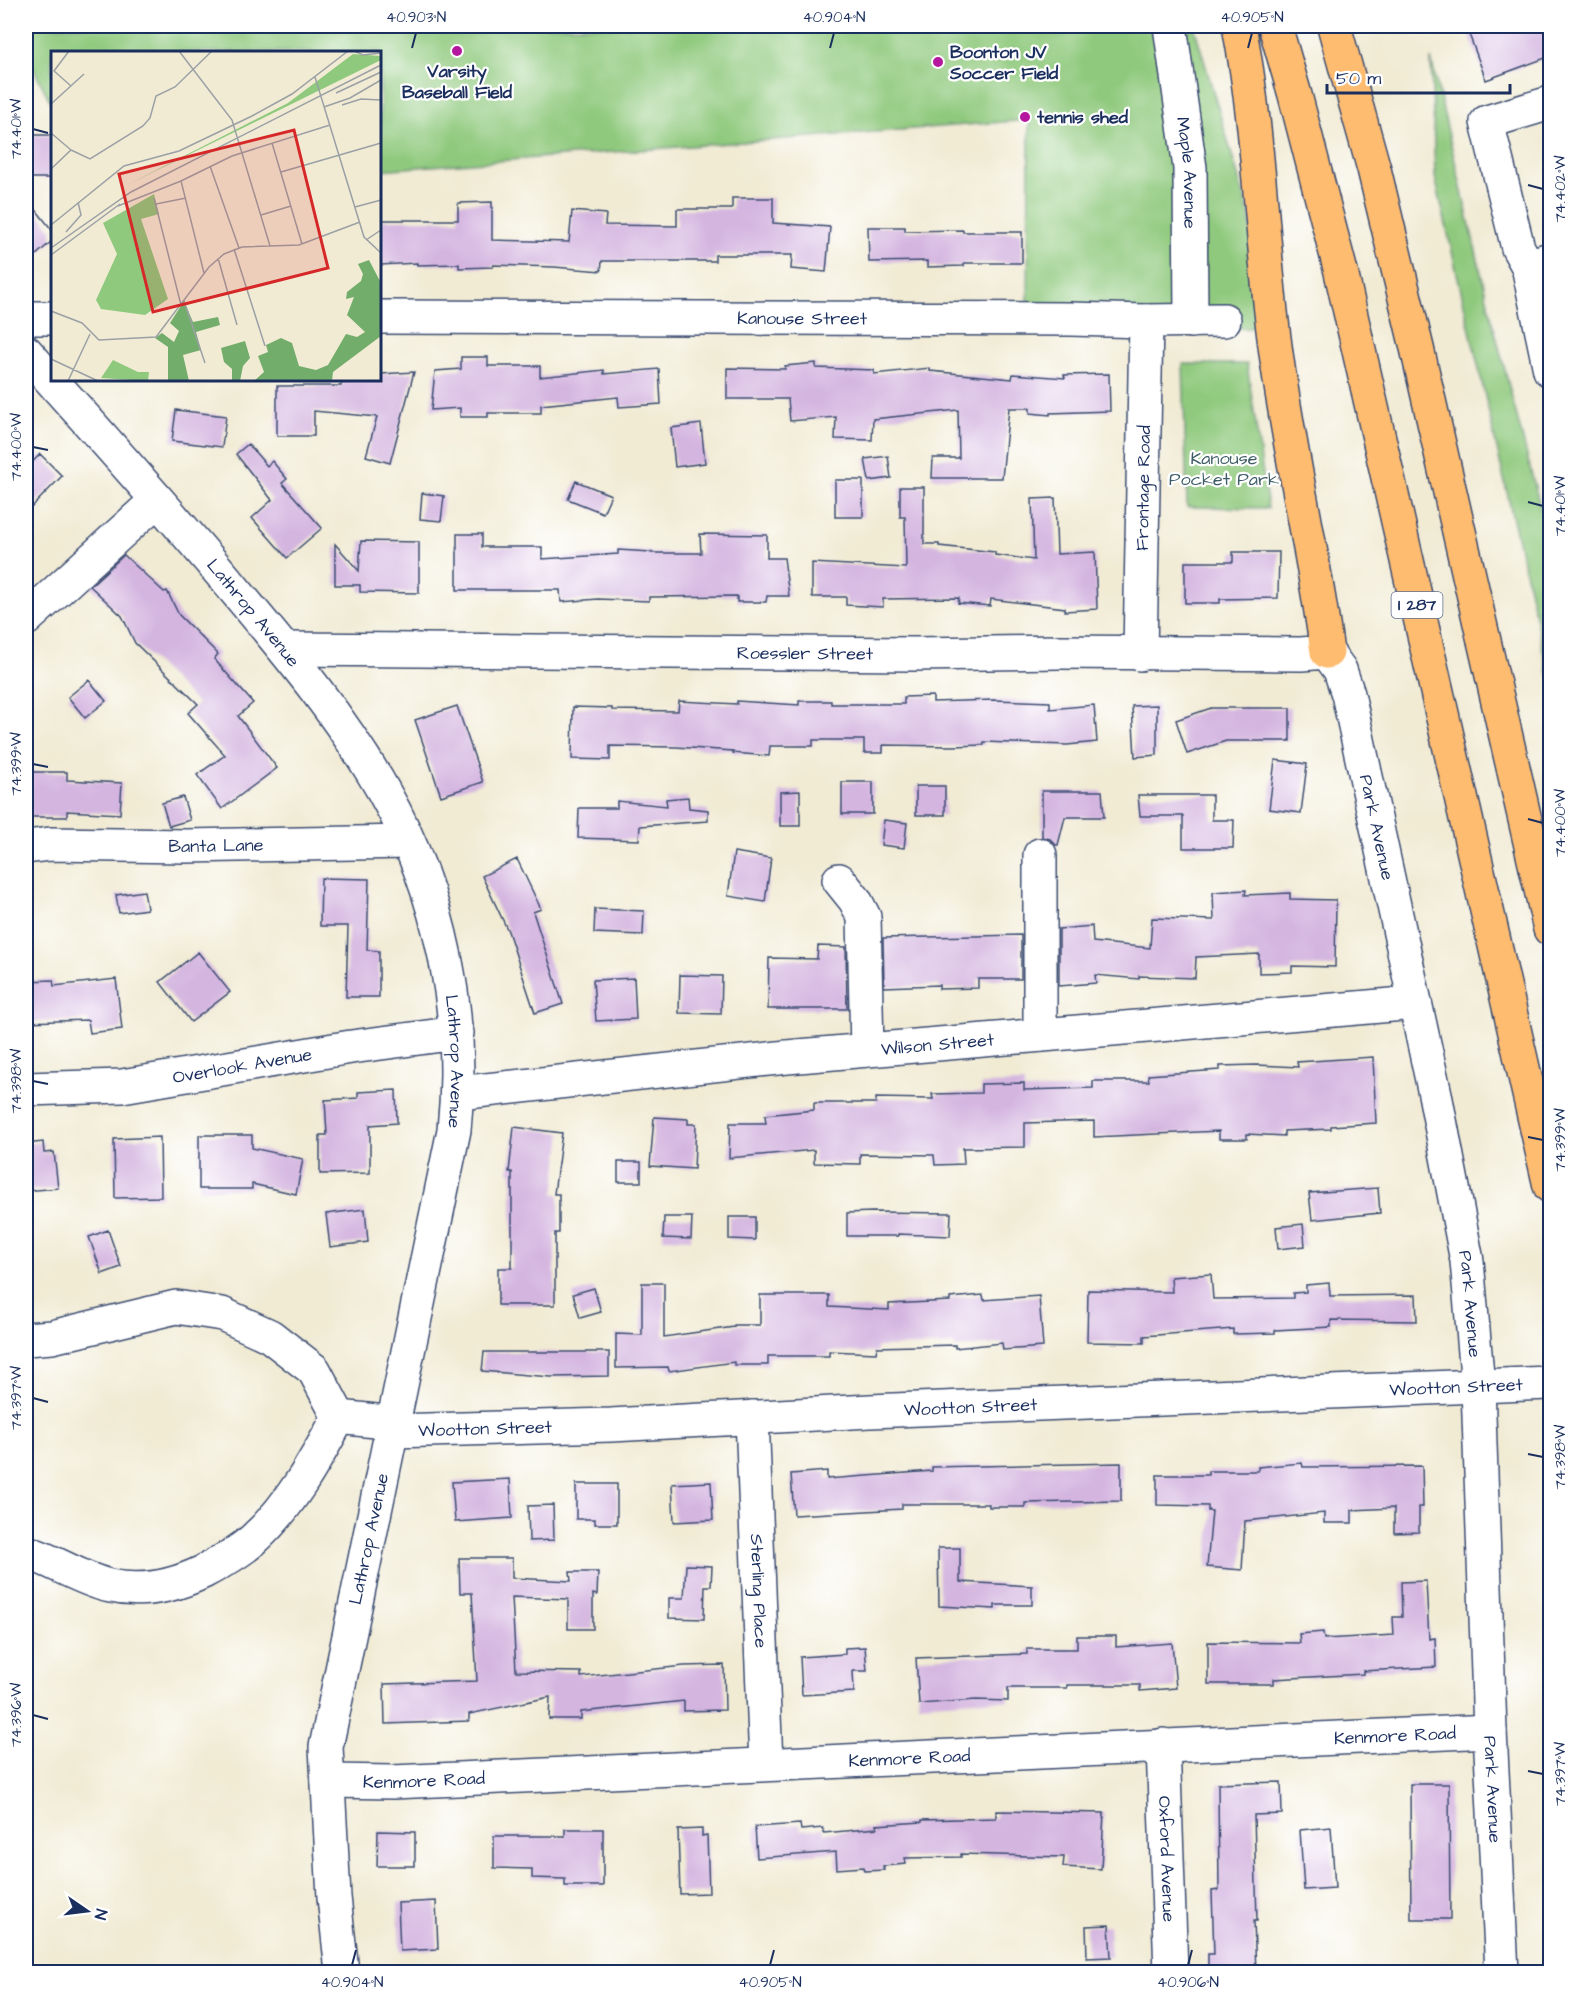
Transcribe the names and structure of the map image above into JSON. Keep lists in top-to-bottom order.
{
  "streets": {
    "highway": ["I 287"],
    "street": [
      "Maple Avenue",
      "Kanouse Street",
      "Frontage Road",
      "Lathrop Avenue",
      "Roessler Street",
      "Park Avenue",
      "Banta Lane",
      "Wilson Street",
      "Overlook Avenue",
      "Wootton Street",
      "Sterling Place",
      "Kenmore Road",
      "Oxford Avenue"
    ]
  },
  "crossings": [
    ["Maple Avenue", "Kanouse Street"],
    ["Kanouse Street", "Frontage Road"],
    ["Frontage Road", "Roessler Street"],
    ["Lathrop Avenue", "Roessler Street"],
    ["Lathrop Avenue", "Banta Lane"],
    ["Lathrop Avenue", "Wilson Street"],
    ["Lathrop Avenue", "Overlook Avenue"],
    ["Lathrop Avenue", "Wootton Street"],
    ["Lathrop Avenue", "Kenmore Road"],
    ["Roessler Street", "Park Avenue"],
    ["Park Avenue", "Wilson Street"],
    ["Park Avenue", "Wootton Street"],
    ["Park Avenue", "Kenmore Road"],
    ["Wootton Street", "Sterling Place"],
    ["Sterling Place", "Kenmore Road"],
    ["Kenmore Road", "Oxford Avenue"]
  ],
  "parks": ["Kanouse Pocket Park"],
  "places": ["Varsity Baseball Field", "Boonton JV Soccer Field", "tennis shed"],
  "scale_bar": "50 m",
  "north": "right",
  "coordinates": [
    "40.903°N",
    "40.904°N",
    "40.905°N",
    "74.401°W",
    "74.402°W",
    "74.400°W",
    "74.399°W",
    "74.398°W",
    "74.397°W",
    "74.396°W",
    "40.906°N"
  ]
}
